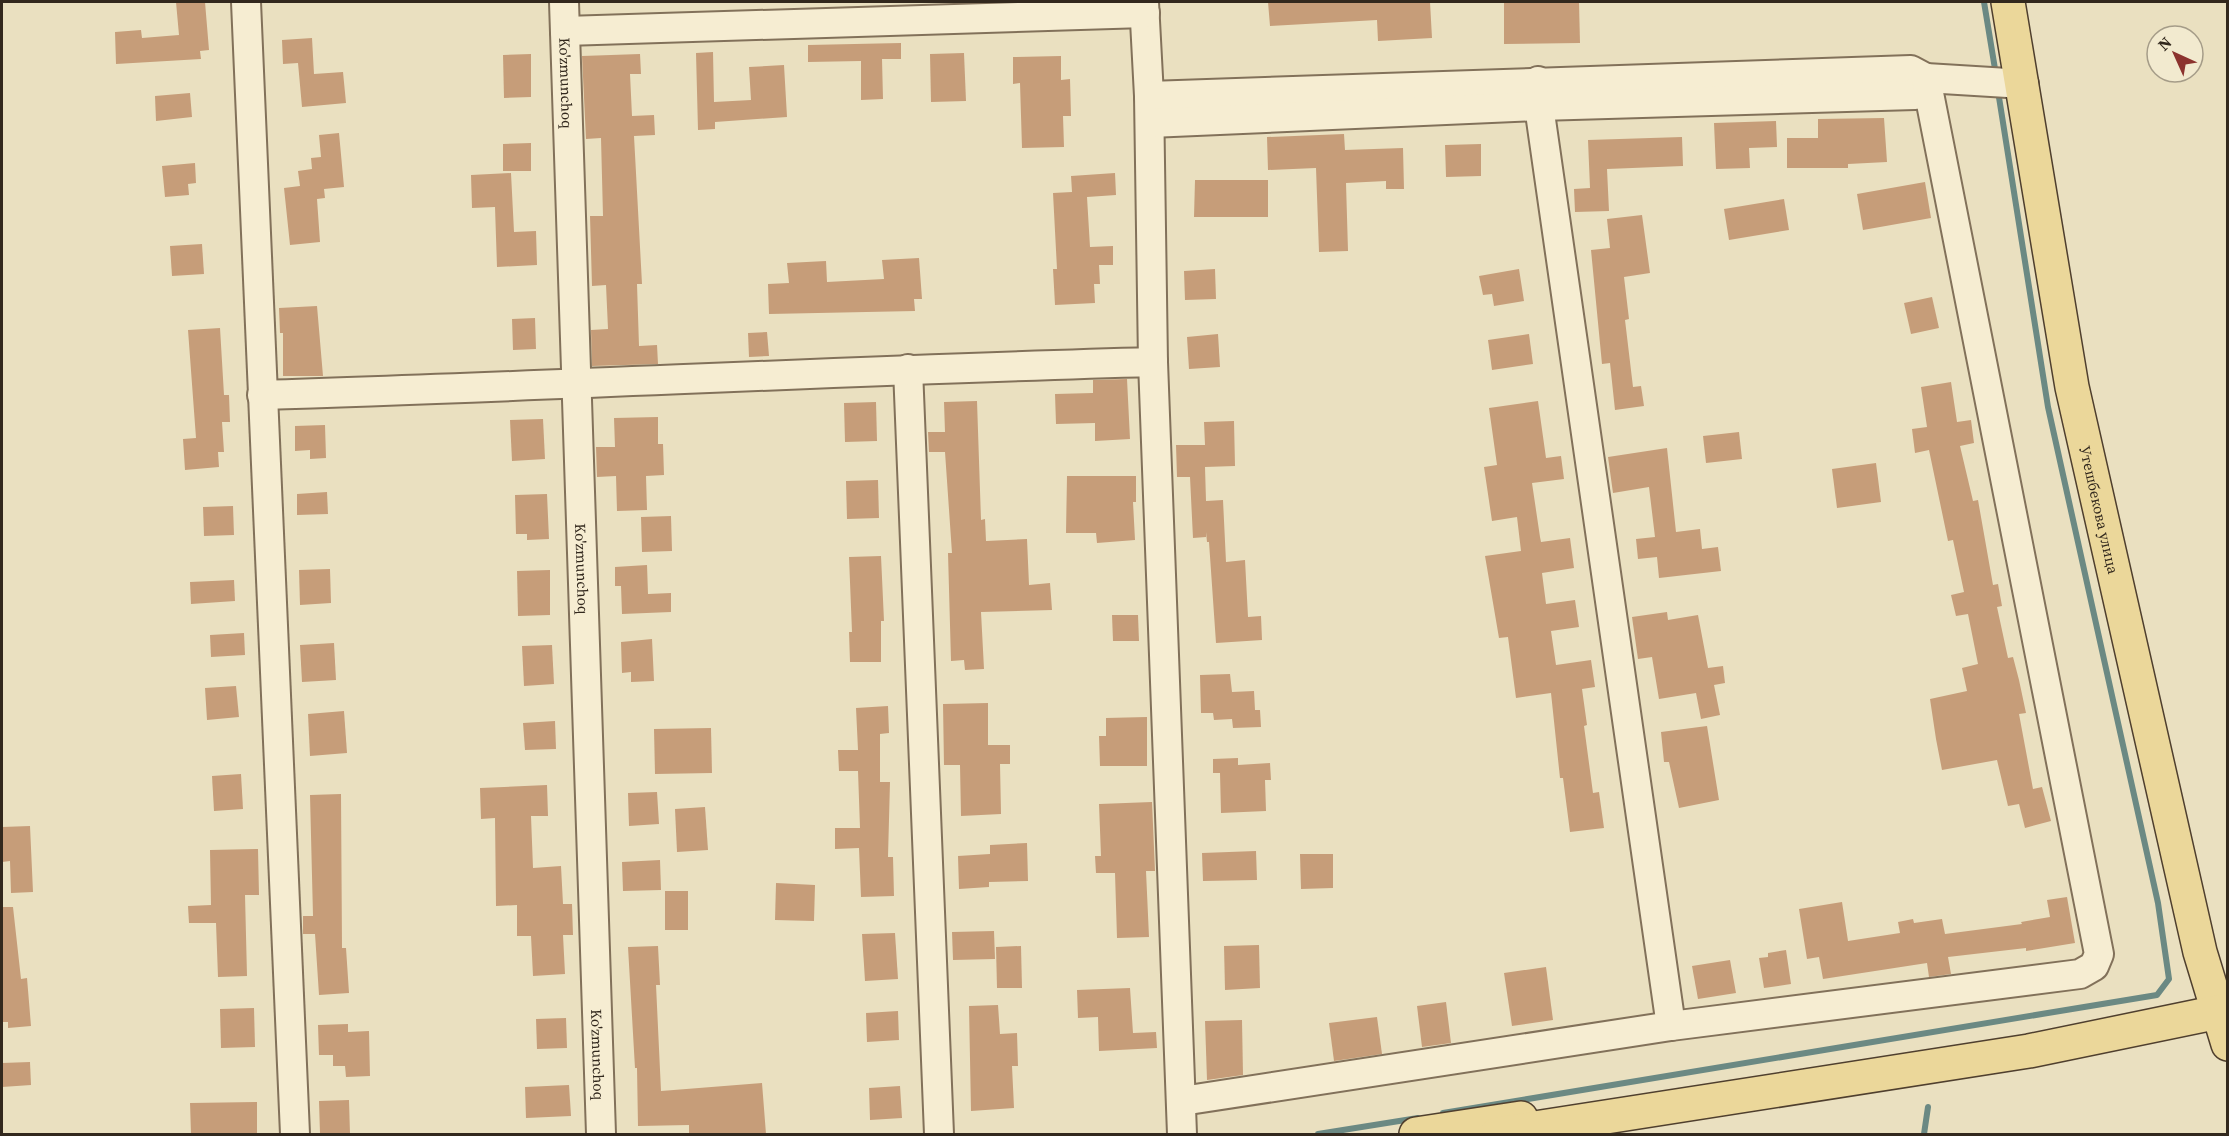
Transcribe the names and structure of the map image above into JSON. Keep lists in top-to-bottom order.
{
  "streets": {
    "main road": ["Утешбекова улица"],
    "street": ["Ko'zmunchoq"]
  },
  "north": "top left"
}
